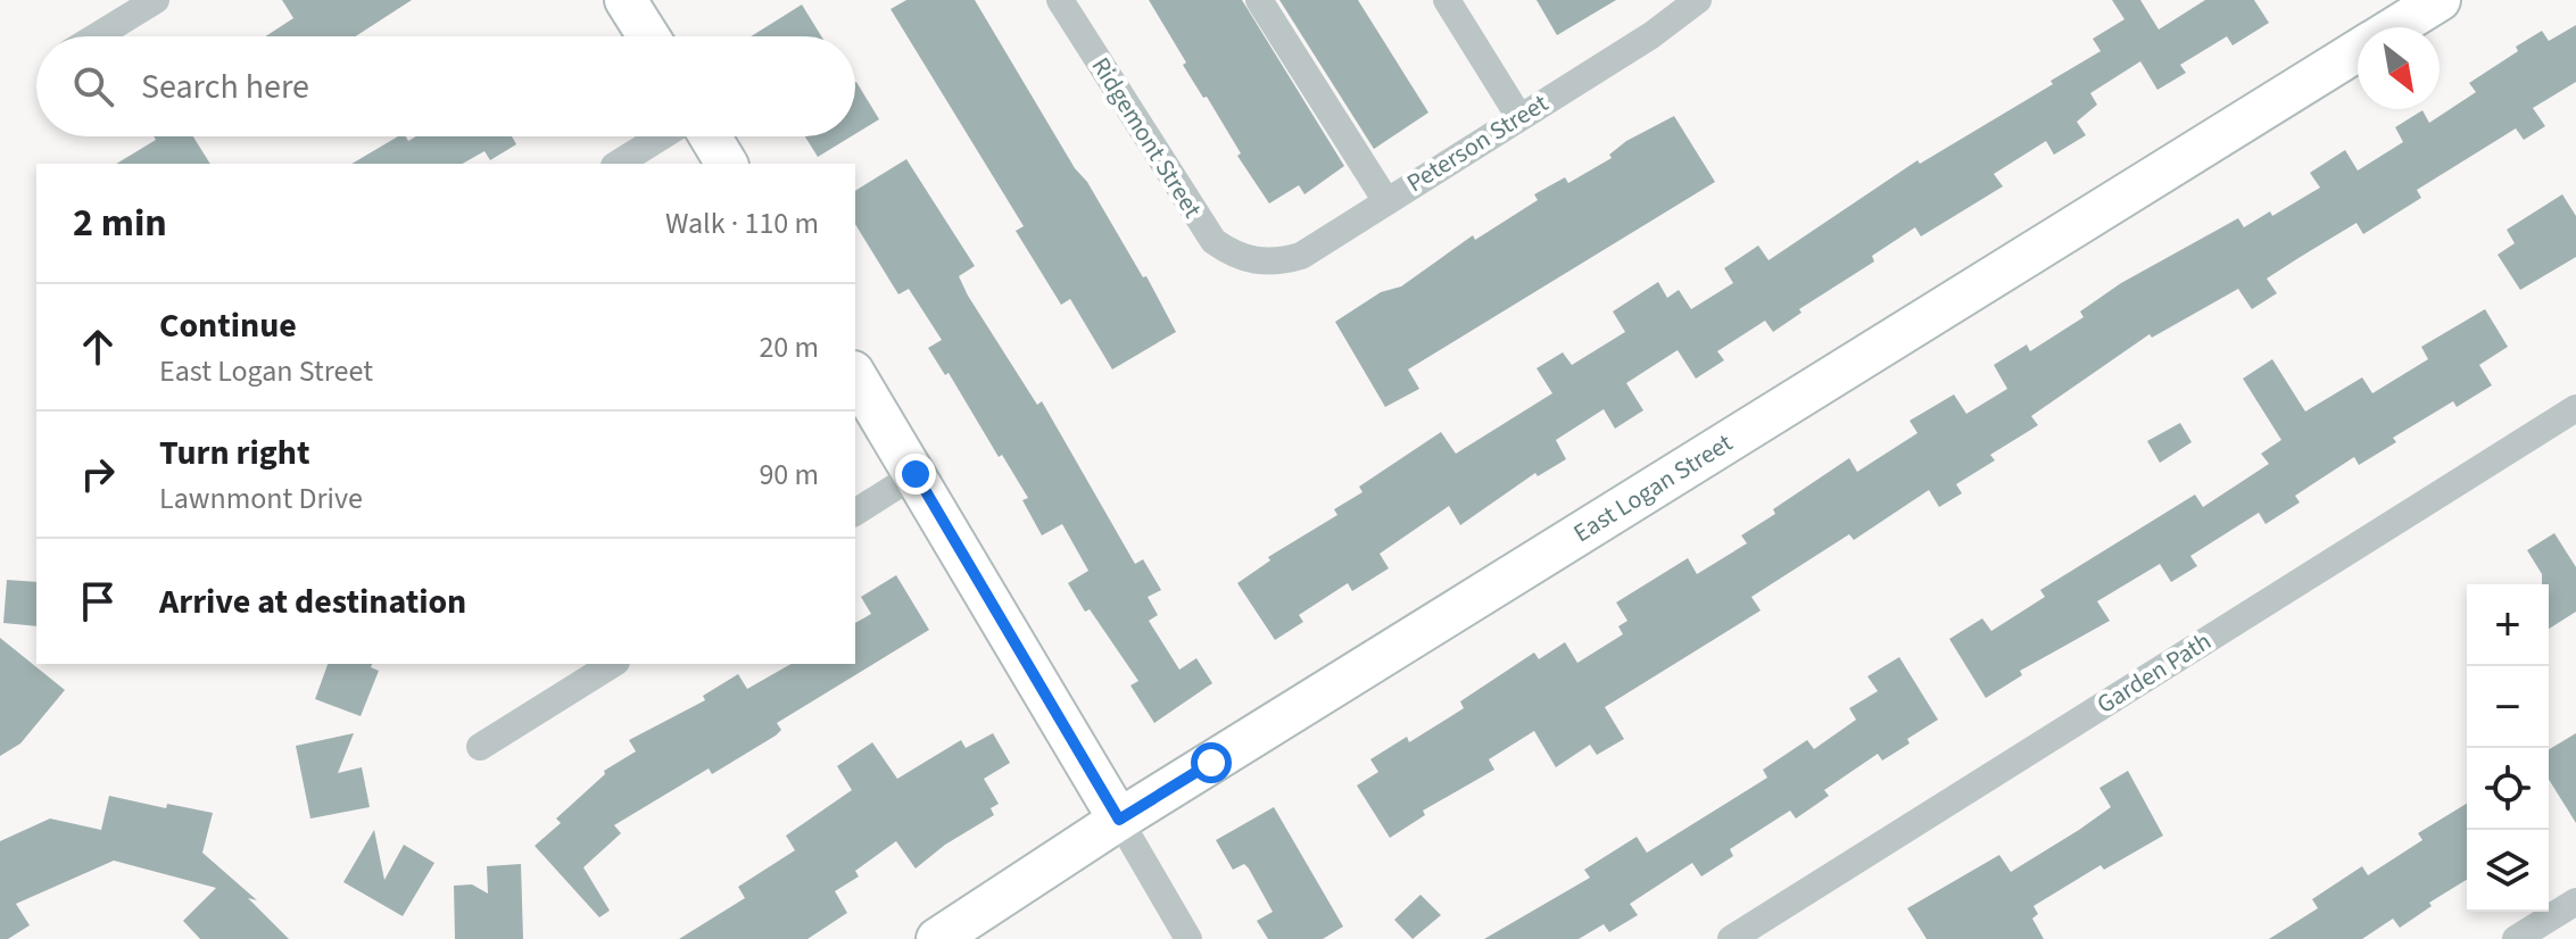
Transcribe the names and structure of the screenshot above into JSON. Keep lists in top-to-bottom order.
{
  "streets": {
    "street": [
      "Ridgemont Street",
      "Peterson Street",
      "East Logan Street",
      "Garden Path"
    ]
  },
  "crossings": [
    ["Ridgemont Street", "Peterson Street"]
  ],
  "north": "bottom right",
  "page": {
    "search": "Search here",
    "heading": ["2 min", "Walk · 110 m"],
    "list": [
      ["Continue", "East Logan Street", "20 m"],
      ["Turn right", "Lawnmont Drive", "90 m"],
      "Arrive at destination"
    ],
    "map_buttons": ["+", "−"]
  }
}
